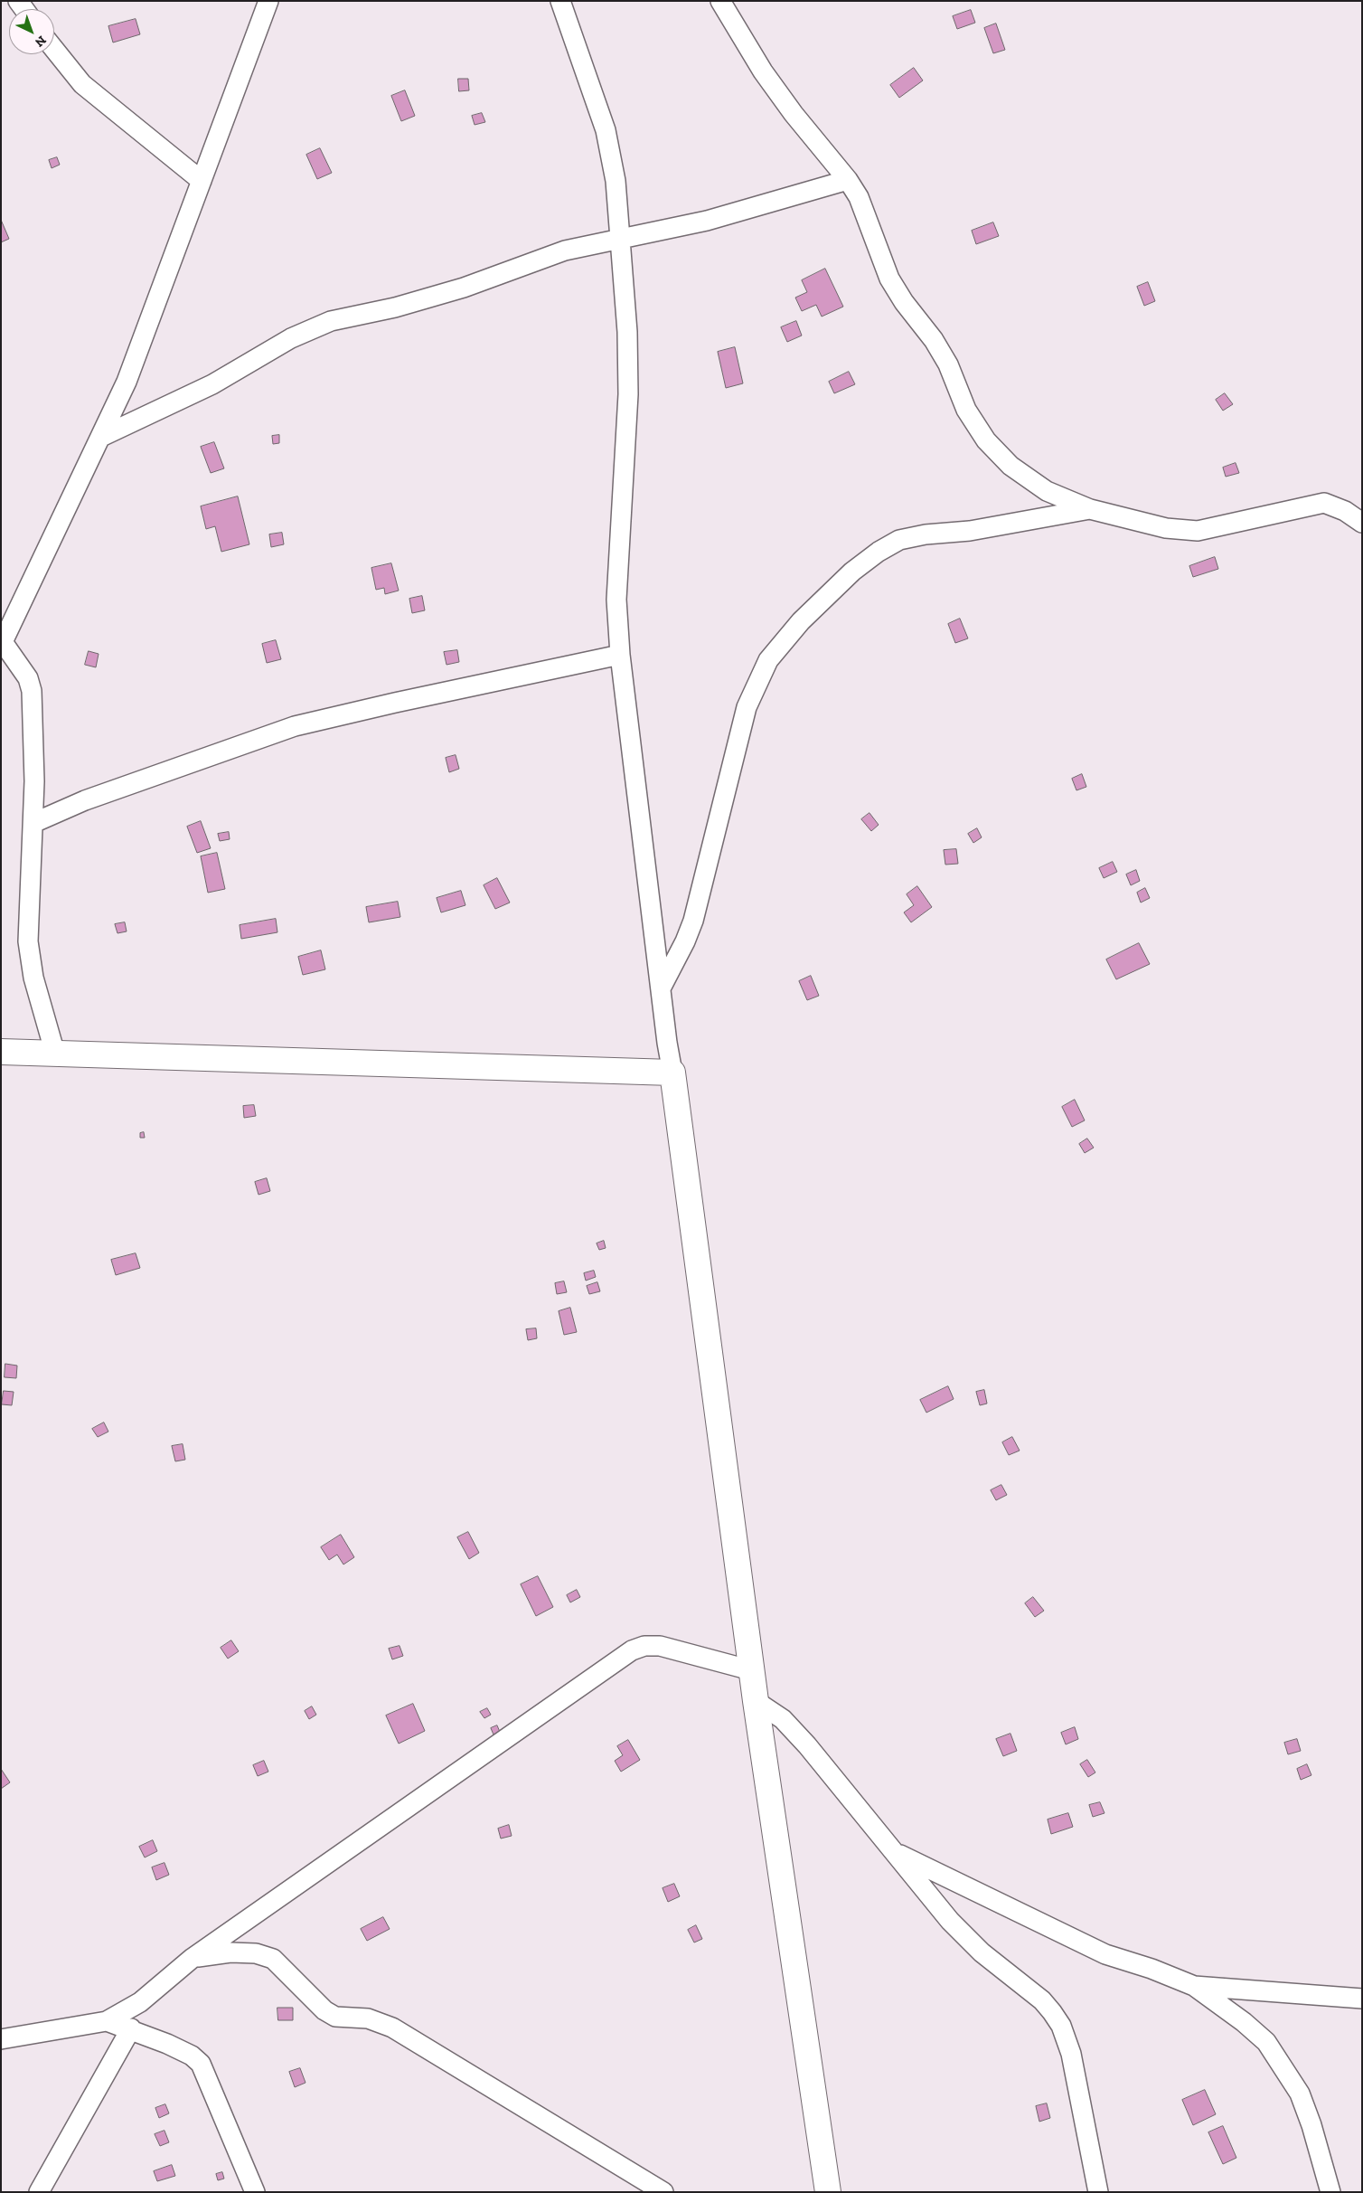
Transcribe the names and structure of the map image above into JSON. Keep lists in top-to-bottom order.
{
  "north": "bottom right"
}
